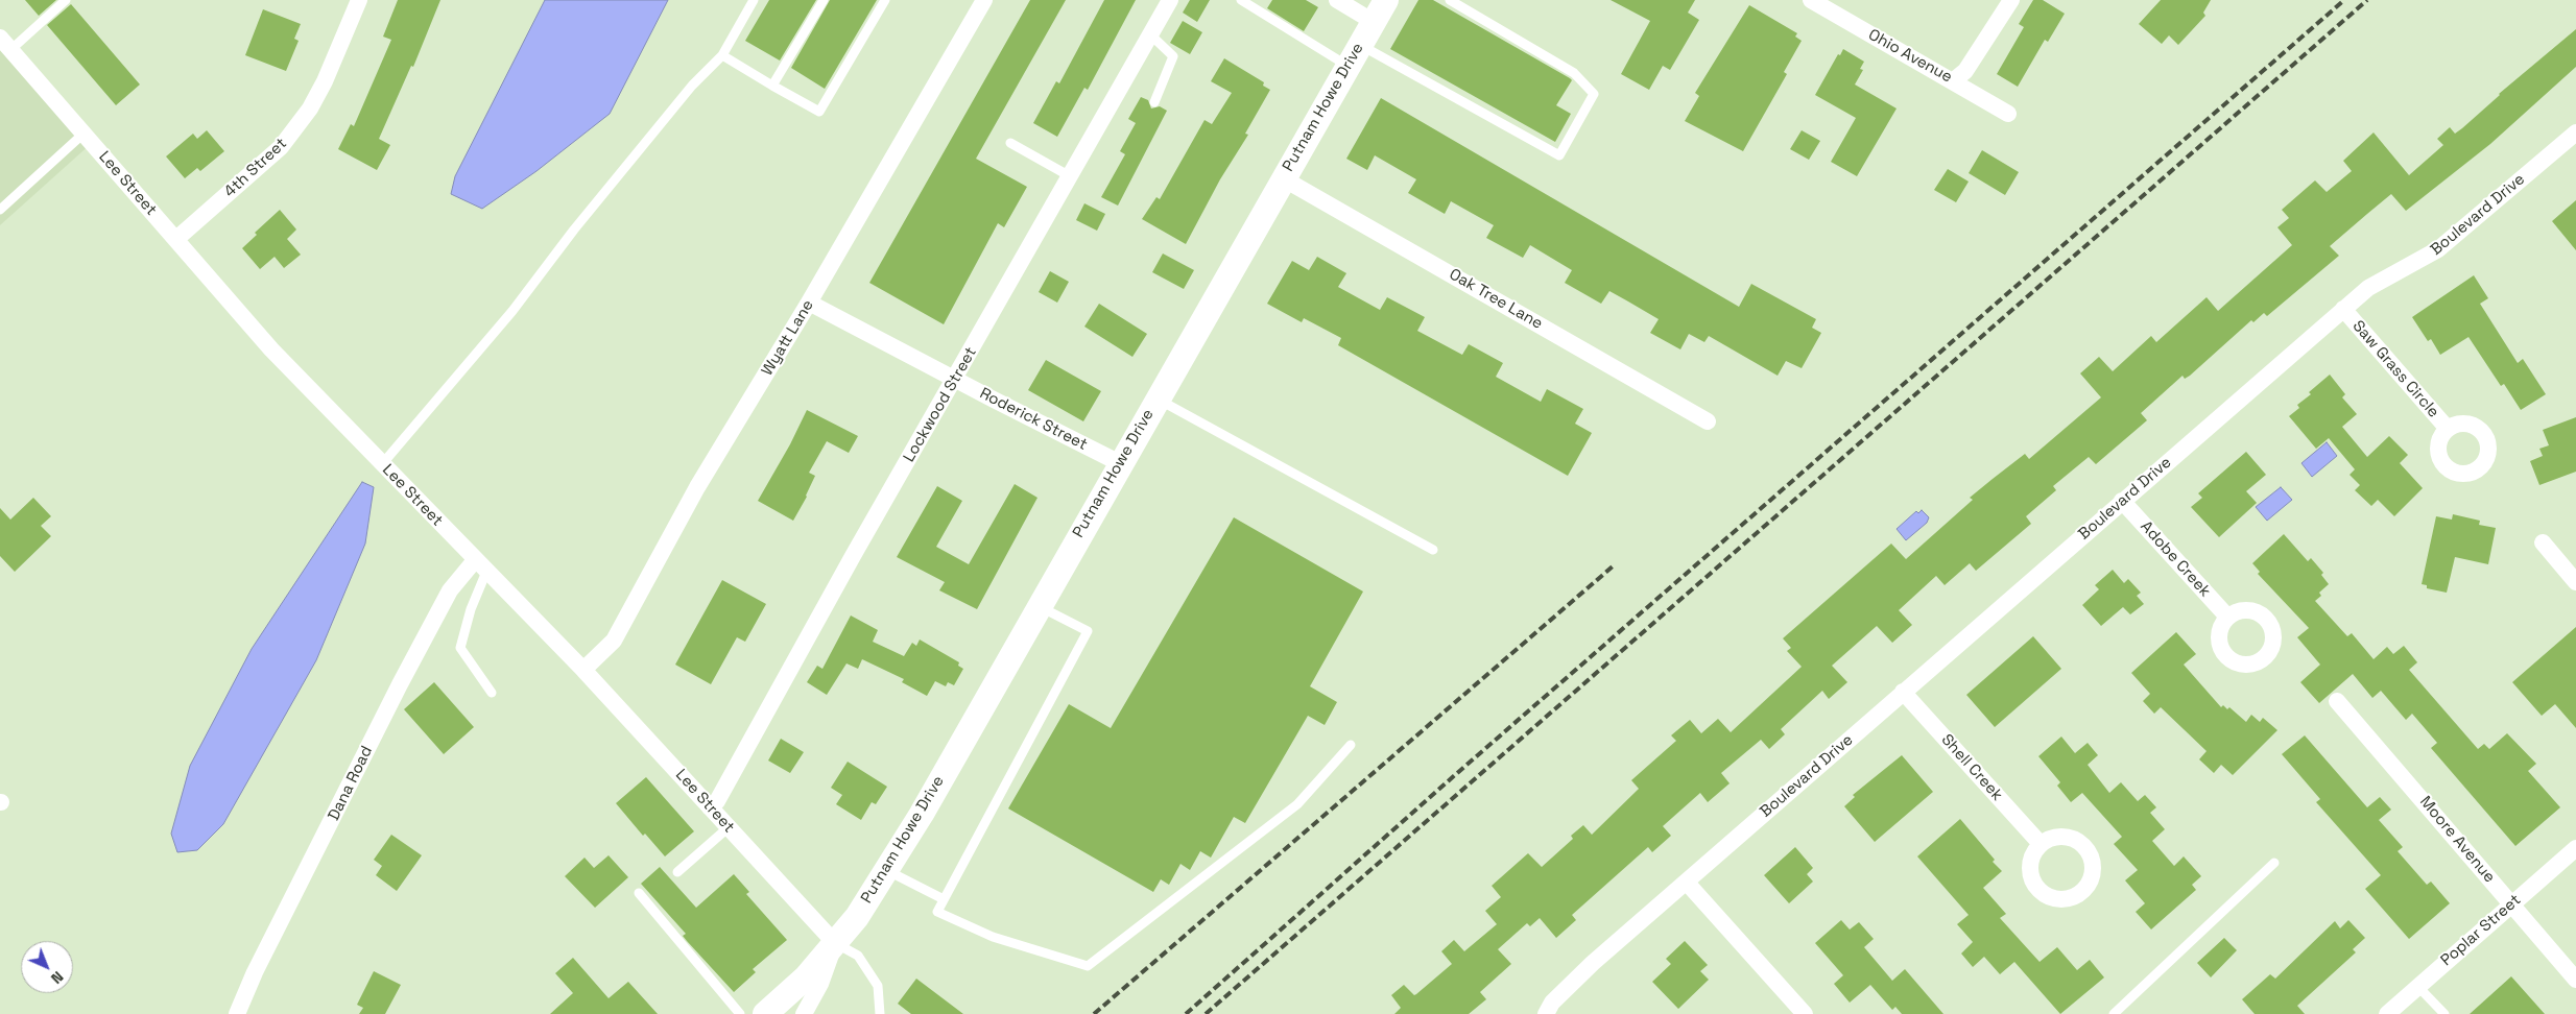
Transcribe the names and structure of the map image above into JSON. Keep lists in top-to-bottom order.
{
  "streets": {
    "street": [
      "Ohio Avenue",
      "Putnam Howe Drive",
      "4th Street",
      "Lee Street",
      "Boulevard Drive",
      "Oak Tree Lane",
      "Wyatt Lane",
      "Saw Grass Circle",
      "Lockwood Street",
      "Roderick Street",
      "Adobe Creek",
      "Shell Creek",
      "Dana Road",
      "Moore Avenue",
      "Poplar Street"
    ]
  },
  "crossings": [
    ["Putnam Howe Drive", "Lee Street"],
    ["Putnam Howe Drive", "Oak Tree Lane"],
    ["Putnam Howe Drive", "Roderick Street"],
    ["4th Street", "Lee Street"],
    ["Lee Street", "Wyatt Lane"],
    ["Lee Street", "Lockwood Street"],
    ["Lee Street", "Dana Road"],
    ["Boulevard Drive", "Saw Grass Circle"],
    ["Boulevard Drive", "Adobe Creek"],
    ["Boulevard Drive", "Shell Creek"],
    ["Wyatt Lane", "Roderick Street"],
    ["Lockwood Street", "Roderick Street"],
    ["Moore Avenue", "Poplar Street"]
  ],
  "north": "bottom right"
}
